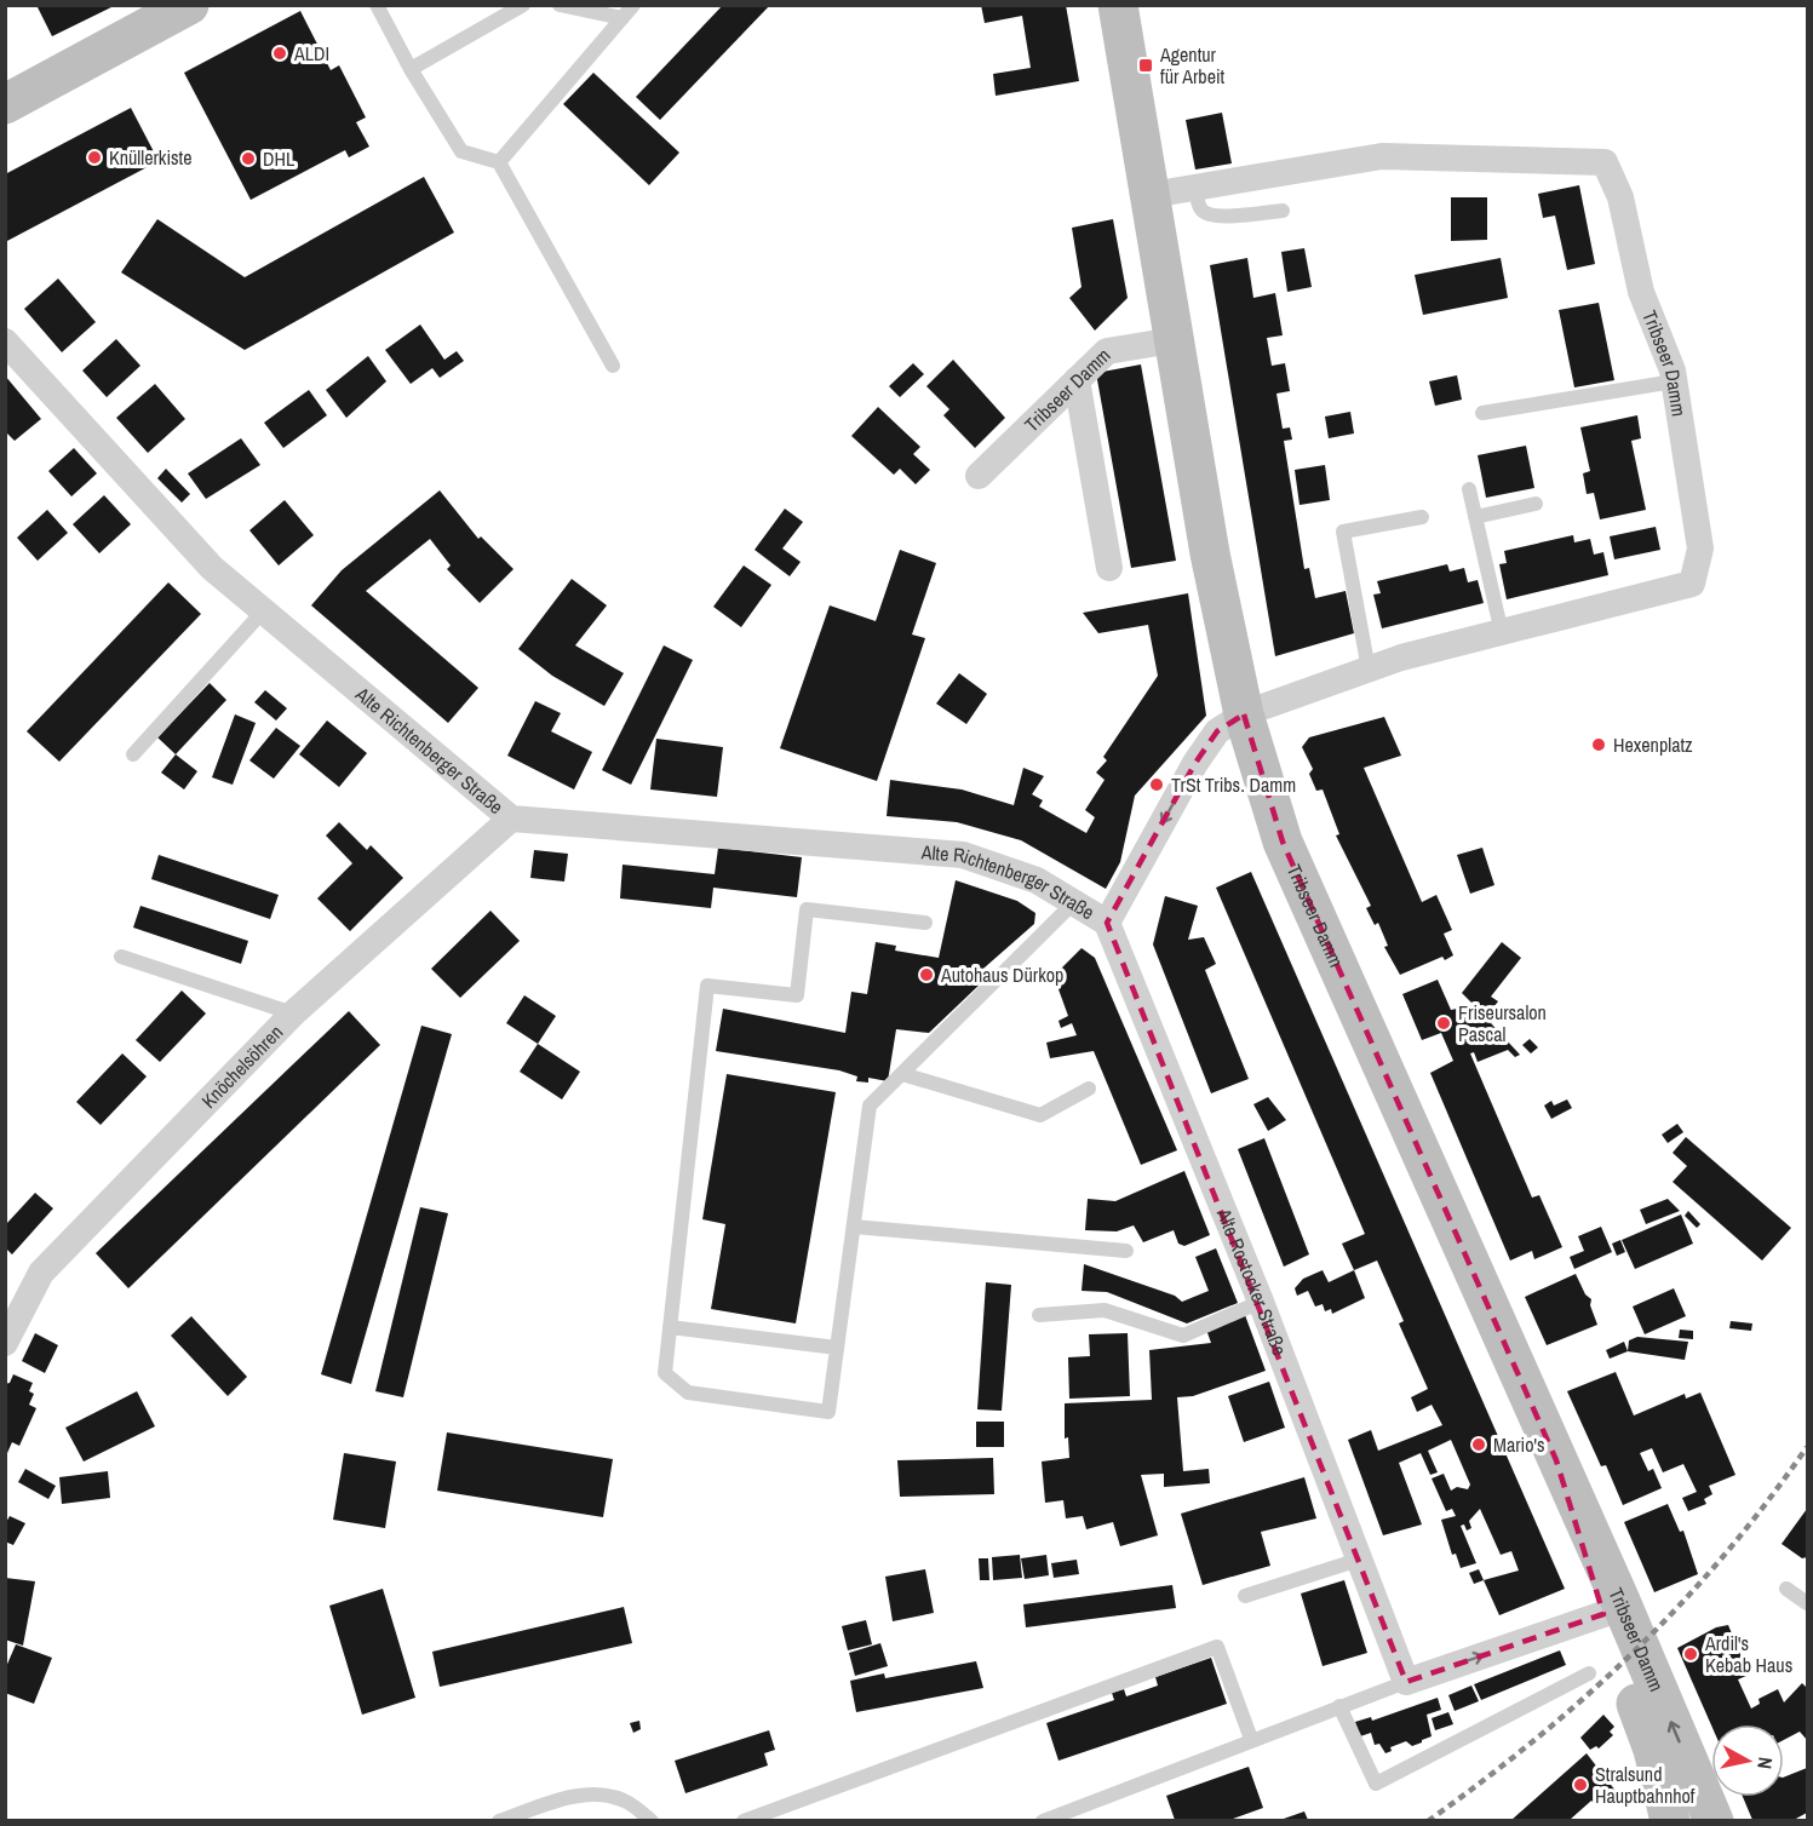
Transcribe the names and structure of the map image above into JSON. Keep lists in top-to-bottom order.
{
  "streets": {
    "main road": ["Tribseer Damm"],
    "street": ["Alte Richtenberger Straße", "Knöchelsöhren", "Alte Rostocker Straße"]
  },
  "crossings": [
    ["Alte Richtenberger Straße", "Knöchelsöhren"],
    ["Alte Richtenberger Straße", "Alte Rostocker Straße"]
  ],
  "places": {
    "other": [
      "ALDI",
      "Knüllerkiste",
      "DHL",
      "Hexenplatz",
      "TrSt Tribs. Damm",
      "Autohaus Dürkop",
      "Friseursalon Pascal",
      "Mario's",
      "Ardil's Kebab Haus",
      "Stralsund Hauptbahnhof"
    ],
    "transit": ["Agentur für Arbeit"]
  },
  "north": "right"
}
